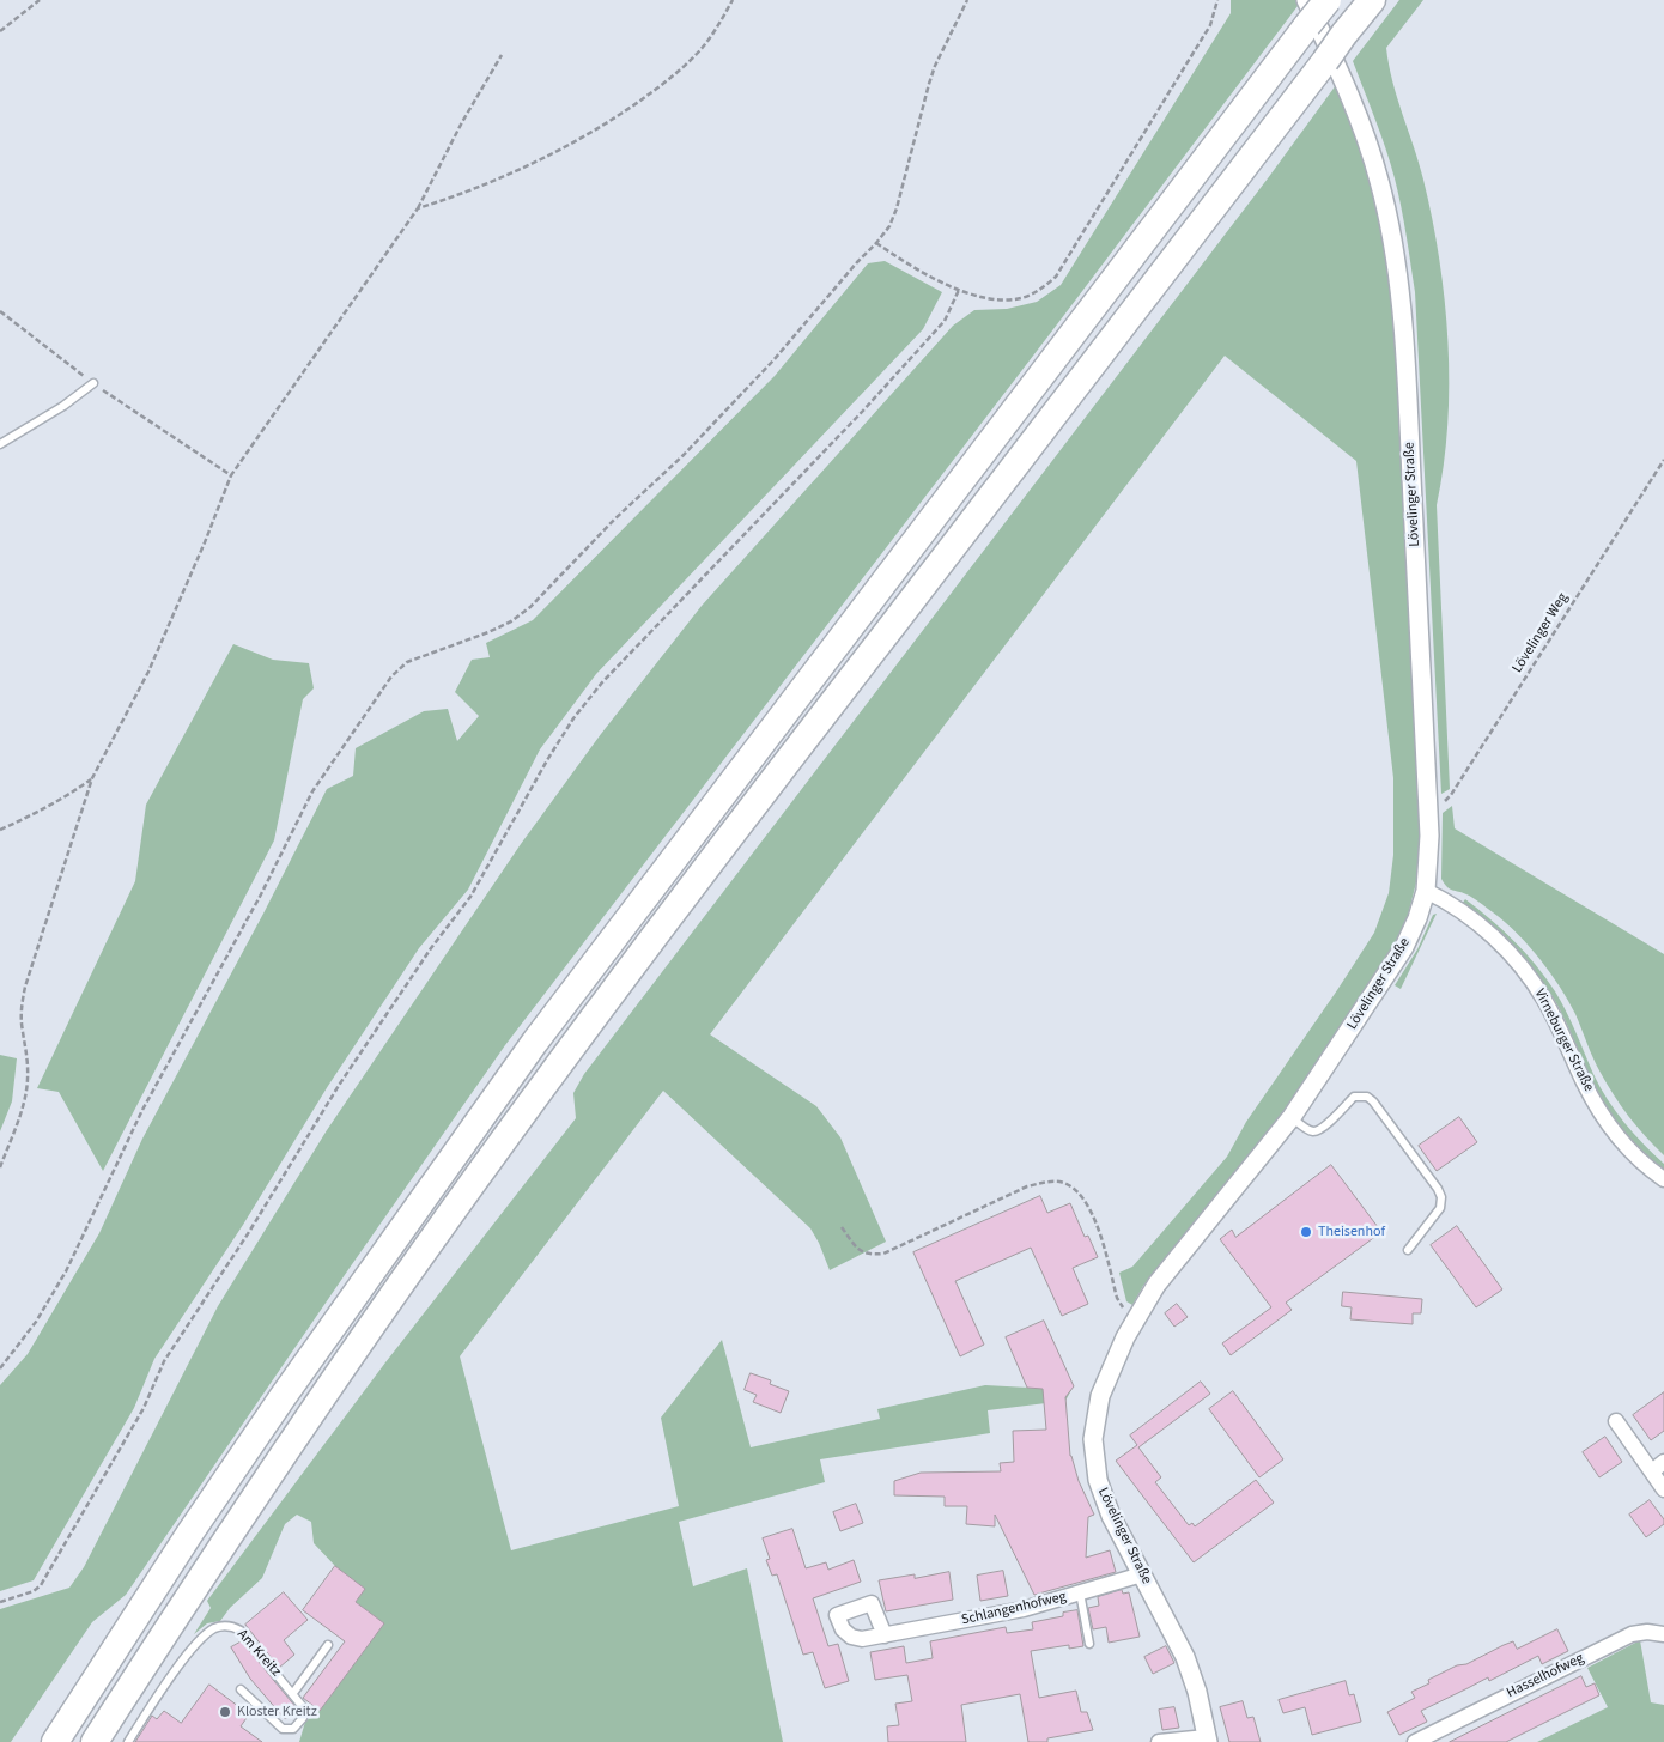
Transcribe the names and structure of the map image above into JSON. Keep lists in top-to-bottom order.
{
  "streets": {
    "street": [
      "Lövelinger Straße",
      "Virneburger Straße",
      "Schlangenhofweg",
      "Hasselhofweg"
    ],
    "lane": ["Am Kreitz"],
    "path": ["Lövelinger Weg"]
  },
  "crossings": [
    ["Lövelinger Straße", "Lövelinger Weg"],
    ["Lövelinger Straße", "Virneburger Straße"],
    ["Lövelinger Straße", "Schlangenhofweg"]
  ],
  "places": ["Theisenhof", "Kloster Kreitz"]
}
